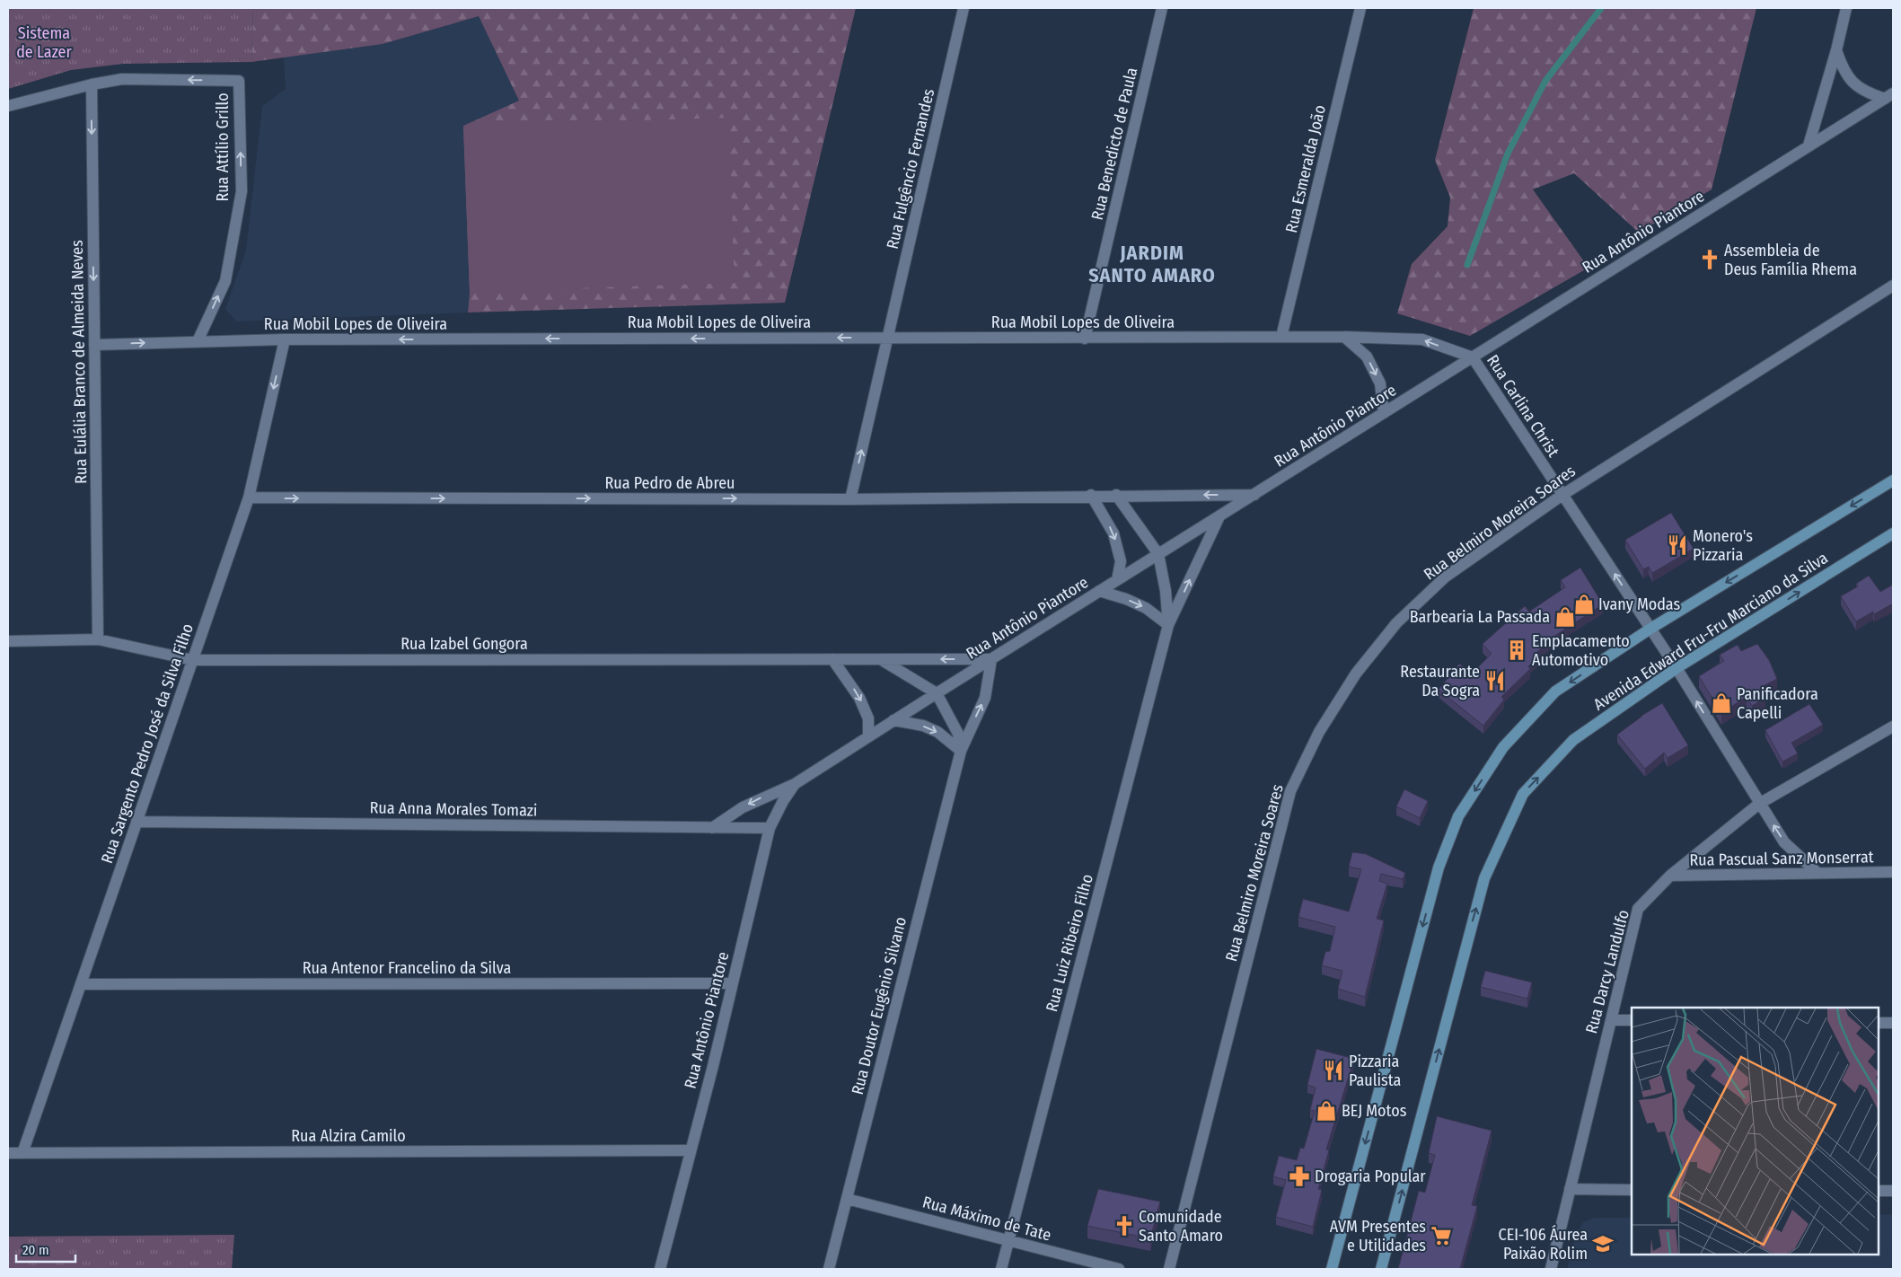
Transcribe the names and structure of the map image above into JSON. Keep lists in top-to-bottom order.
{
  "streets": {
    "main road": ["Avenida Edward Fru-Fru Marciano da Silva"],
    "street": [
      "Rua Benedicto de Paula",
      "Rua Attílio Grillo",
      "Rua Fulgêncio Fernandes",
      "Rua Esmeralda João",
      "Rua Antônio Piantore",
      "Rua Mobil Lopes de Oliveira",
      "Rua Eulália Branco de Almeida Neves",
      "Rua Carlina Christ",
      "Rua Pedro de Abreu",
      "Rua Belmiro Moreira Soares",
      "Rua Izabel Gongora",
      "Rua Sargento Pedro José da Silva Filho",
      "Rua Anna Morales Tomazi",
      "Rua Pascual Sanz Monserrat",
      "Rua Luiz Ribeiro Filho",
      "Rua Antenor Francelino da Silva",
      "Rua Darcy Landulfo",
      "Rua Doutor Eugênio Silvano",
      "Rua Alzira Camilo",
      "Rua Máximo de Tate"
    ]
  },
  "crossings": [
    ["Rua Benedicto de Paula", "Rua Mobil Lopes de Oliveira"],
    ["Rua Attílio Grillo", "Rua Mobil Lopes de Oliveira"],
    ["Rua Attílio Grillo", "Rua Eulália Branco de Almeida Neves"],
    ["Rua Fulgêncio Fernandes", "Rua Mobil Lopes de Oliveira"],
    ["Rua Fulgêncio Fernandes", "Rua Pedro de Abreu"],
    ["Rua Esmeralda João", "Rua Mobil Lopes de Oliveira"],
    ["Rua Antônio Piantore", "Rua Mobil Lopes de Oliveira"],
    ["Rua Antônio Piantore", "Rua Carlina Christ"],
    ["Rua Antônio Piantore", "Rua Pedro de Abreu"],
    ["Rua Antônio Piantore", "Rua Izabel Gongora"],
    ["Rua Antônio Piantore", "Rua Anna Morales Tomazi"],
    ["Rua Antônio Piantore", "Rua Luiz Ribeiro Filho"],
    ["Rua Antônio Piantore", "Rua Antenor Francelino da Silva"],
    ["Rua Antônio Piantore", "Rua Doutor Eugênio Silvano"],
    ["Rua Antônio Piantore", "Rua Alzira Camilo"],
    ["Rua Mobil Lopes de Oliveira", "Rua Eulália Branco de Almeida Neves"],
    ["Rua Mobil Lopes de Oliveira", "Rua Carlina Christ"],
    ["Rua Mobil Lopes de Oliveira", "Rua Sargento Pedro José da Silva Filho"],
    ["Rua Eulália Branco de Almeida Neves", "Rua Izabel Gongora"],
    ["Rua Carlina Christ", "Rua Belmiro Moreira Soares"],
    ["Rua Carlina Christ", "Avenida Edward Fru-Fru Marciano da Silva"],
    ["Rua Carlina Christ", "Rua Pascual Sanz Monserrat"],
    ["Rua Carlina Christ", "Rua Darcy Landulfo"],
    ["Rua Pedro de Abreu", "Rua Sargento Pedro José da Silva Filho"],
    ["Rua Izabel Gongora", "Rua Sargento Pedro José da Silva Filho"],
    ["Rua Izabel Gongora", "Rua Doutor Eugênio Silvano"],
    ["Rua Sargento Pedro José da Silva Filho", "Rua Anna Morales Tomazi"],
    ["Rua Sargento Pedro José da Silva Filho", "Rua Antenor Francelino da Silva"],
    ["Rua Sargento Pedro José da Silva Filho", "Rua Alzira Camilo"],
    ["Rua Pascual Sanz Monserrat", "Rua Darcy Landulfo"],
    ["Rua Luiz Ribeiro Filho", "Rua Máximo de Tate"],
    ["Rua Doutor Eugênio Silvano", "Rua Máximo de Tate"]
  ],
  "one_way": ["Rua Eulália Branco de Almeida Neves", "Rua Carlina Christ"],
  "districts": ["JARDIM SANTO AMARO"],
  "parks": ["Sistema de Lazer"],
  "places": {
    "church": ["Assembleia de Deus Família Rhema", "Comunidade Santo Amaro"],
    "restaurant": ["Monero's Pizzaria", "Restaurante Da Sogra", "Pizzaria Paulista"],
    "shop": [
      "Ivany Modas",
      "Barbearia La Passada",
      "Panificadora Capelli",
      "BEJ Motos"
    ],
    "building": ["Emplacamento Automotivo"],
    "pharmacy": ["Drogaria Popular"],
    "supermarket": ["AVM Presentes e Utilidades"],
    "school or university": ["CEI-106 Áurea Paixão Rolim"]
  },
  "scale_bar": "20 m"
}
